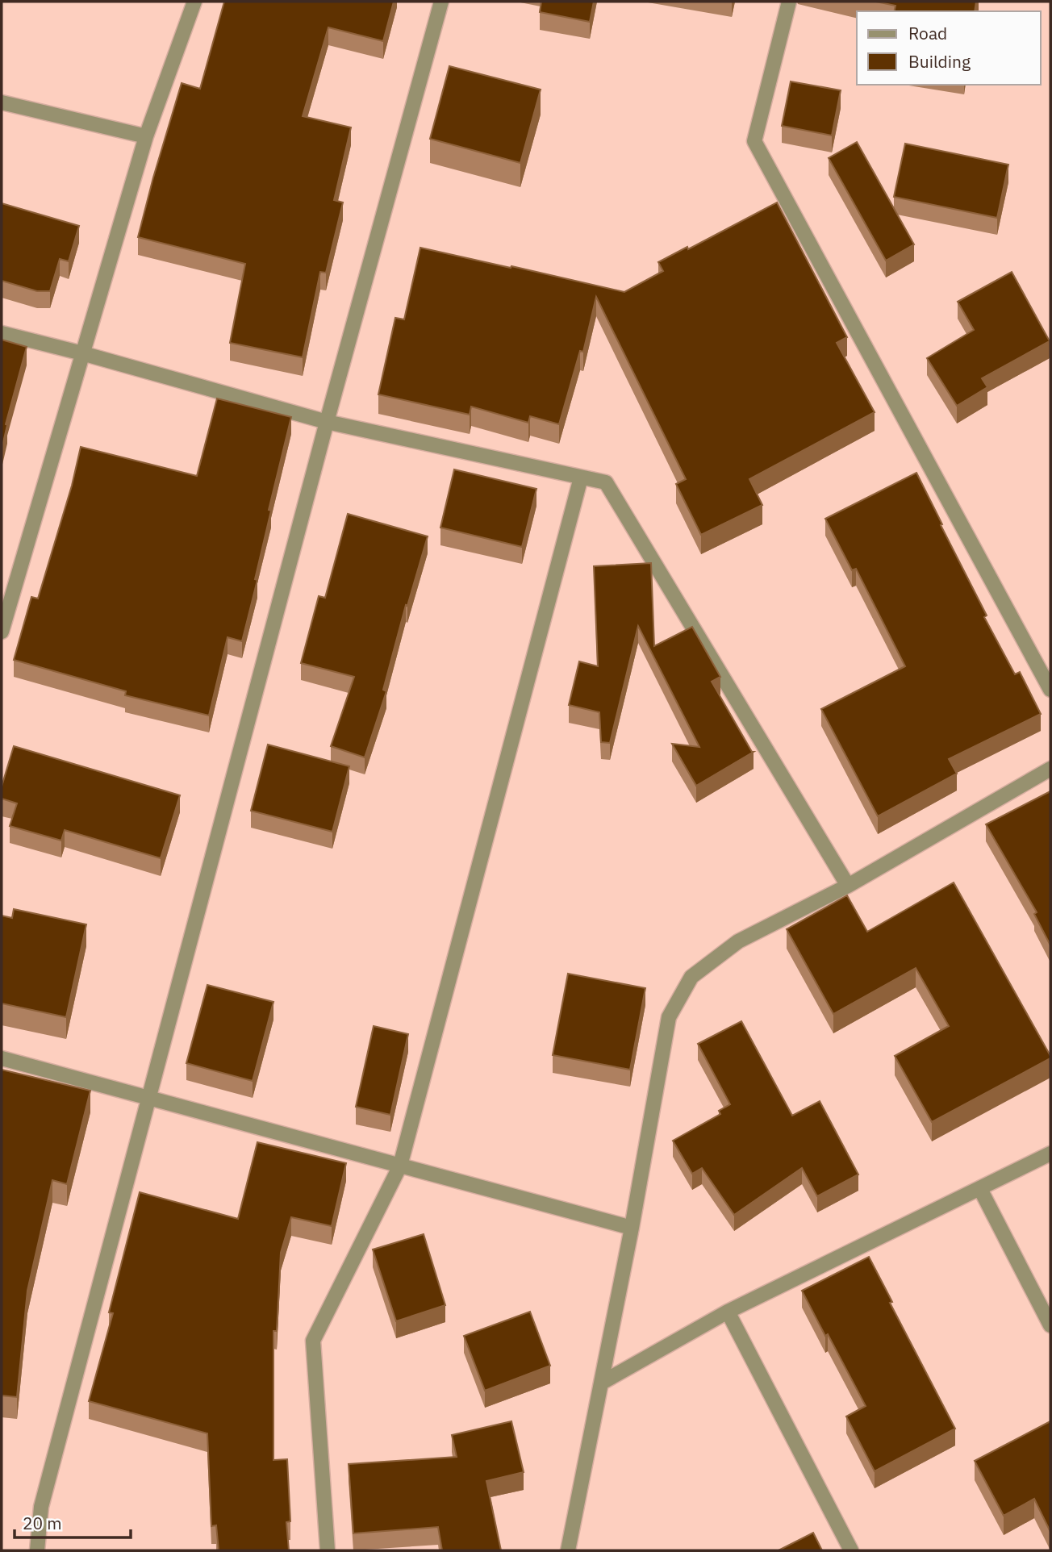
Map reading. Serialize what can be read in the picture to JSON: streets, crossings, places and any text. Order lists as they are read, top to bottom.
{
  "legend": ["Road", "Building"],
  "scale_bar": "20 m"
}
